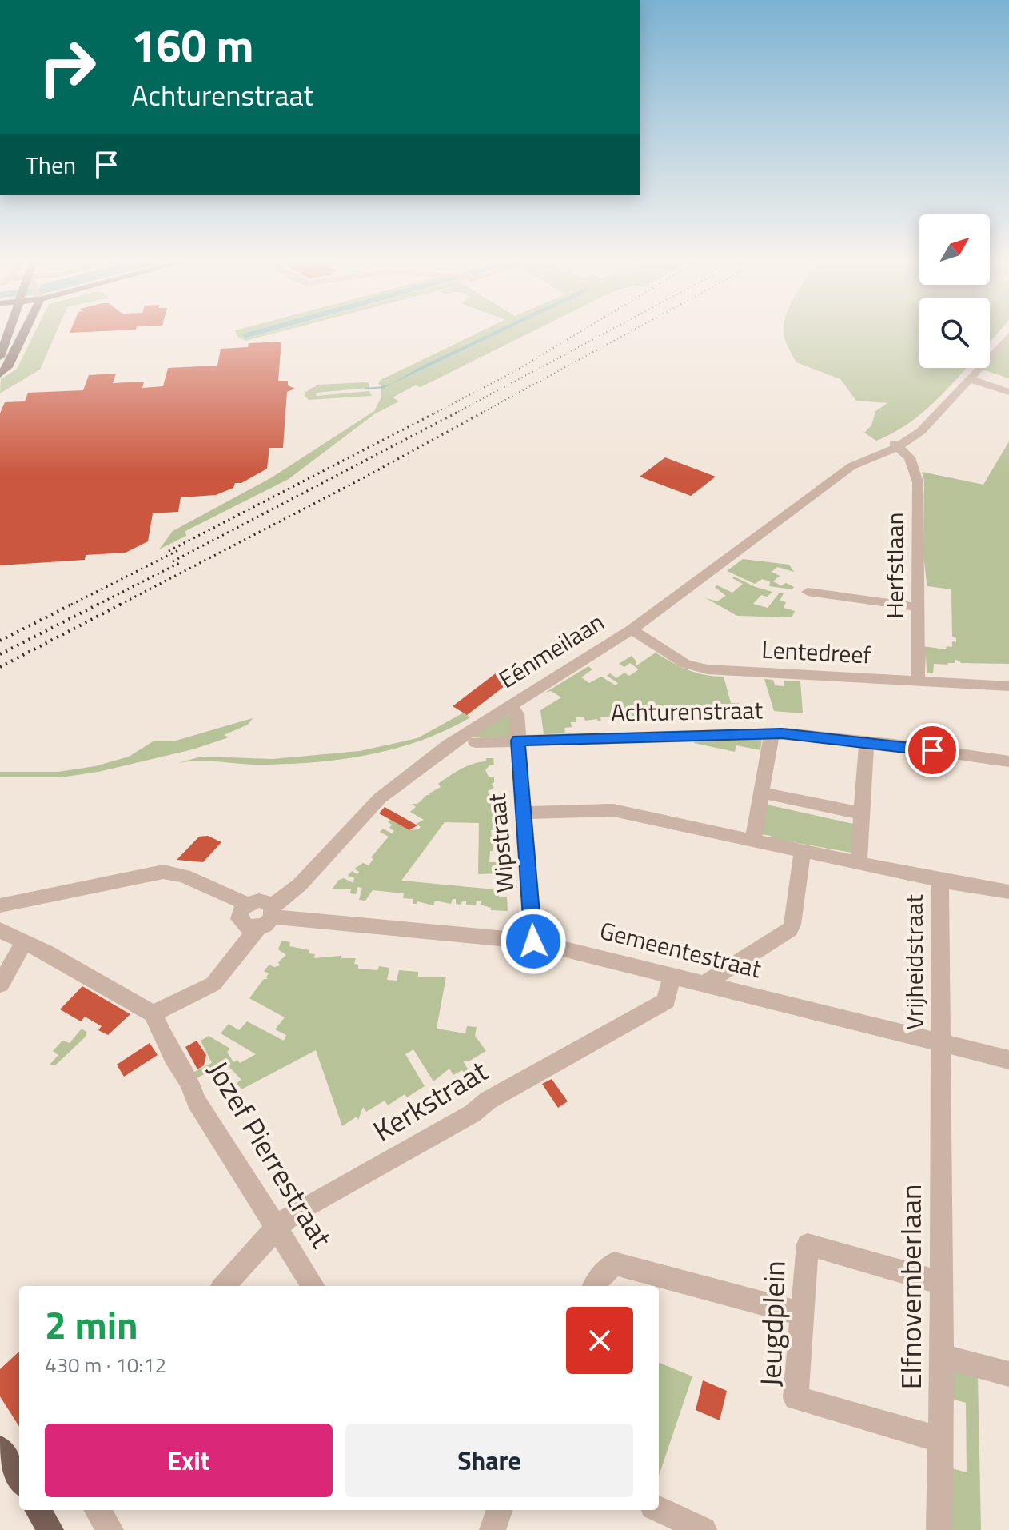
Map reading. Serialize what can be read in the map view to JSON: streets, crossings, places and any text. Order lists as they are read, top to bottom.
{
  "streets": {
    "street": [
      "Herfstlaan",
      "Eénmeilaan",
      "Lentedreef",
      "Achturenstraat",
      "Wipstraat",
      "Gemeentestraat",
      "Vrijheidstraat",
      "Kerkstraat",
      "Jozef Pierrestraat",
      "Elfnovemberlaan",
      "Jeugdplein"
    ]
  },
  "crossings": [
    ["Herfstlaan", "Eénmeilaan"],
    ["Herfstlaan", "Lentedreef"],
    ["Eénmeilaan", "Lentedreef"],
    ["Eénmeilaan", "Wipstraat"],
    ["Eénmeilaan", "Gemeentestraat"],
    ["Eénmeilaan", "Jozef Pierrestraat"],
    ["Achturenstraat", "Wipstraat"],
    ["Wipstraat", "Gemeentestraat"],
    ["Gemeentestraat", "Vrijheidstraat"],
    ["Gemeentestraat", "Kerkstraat"],
    ["Gemeentestraat", "Elfnovemberlaan"],
    ["Vrijheidstraat", "Elfnovemberlaan"],
    ["Kerkstraat", "Jozef Pierrestraat"],
    ["Elfnovemberlaan", "Jeugdplein"]
  ],
  "north": "top right",
  "page": {
    "turn": ["160 m", "Achturenstraat"],
    "then": "Then",
    "heading": ["2 min", "430 m · 10:12"],
    "buttons": ["Exit", "Share"]
  }
}
